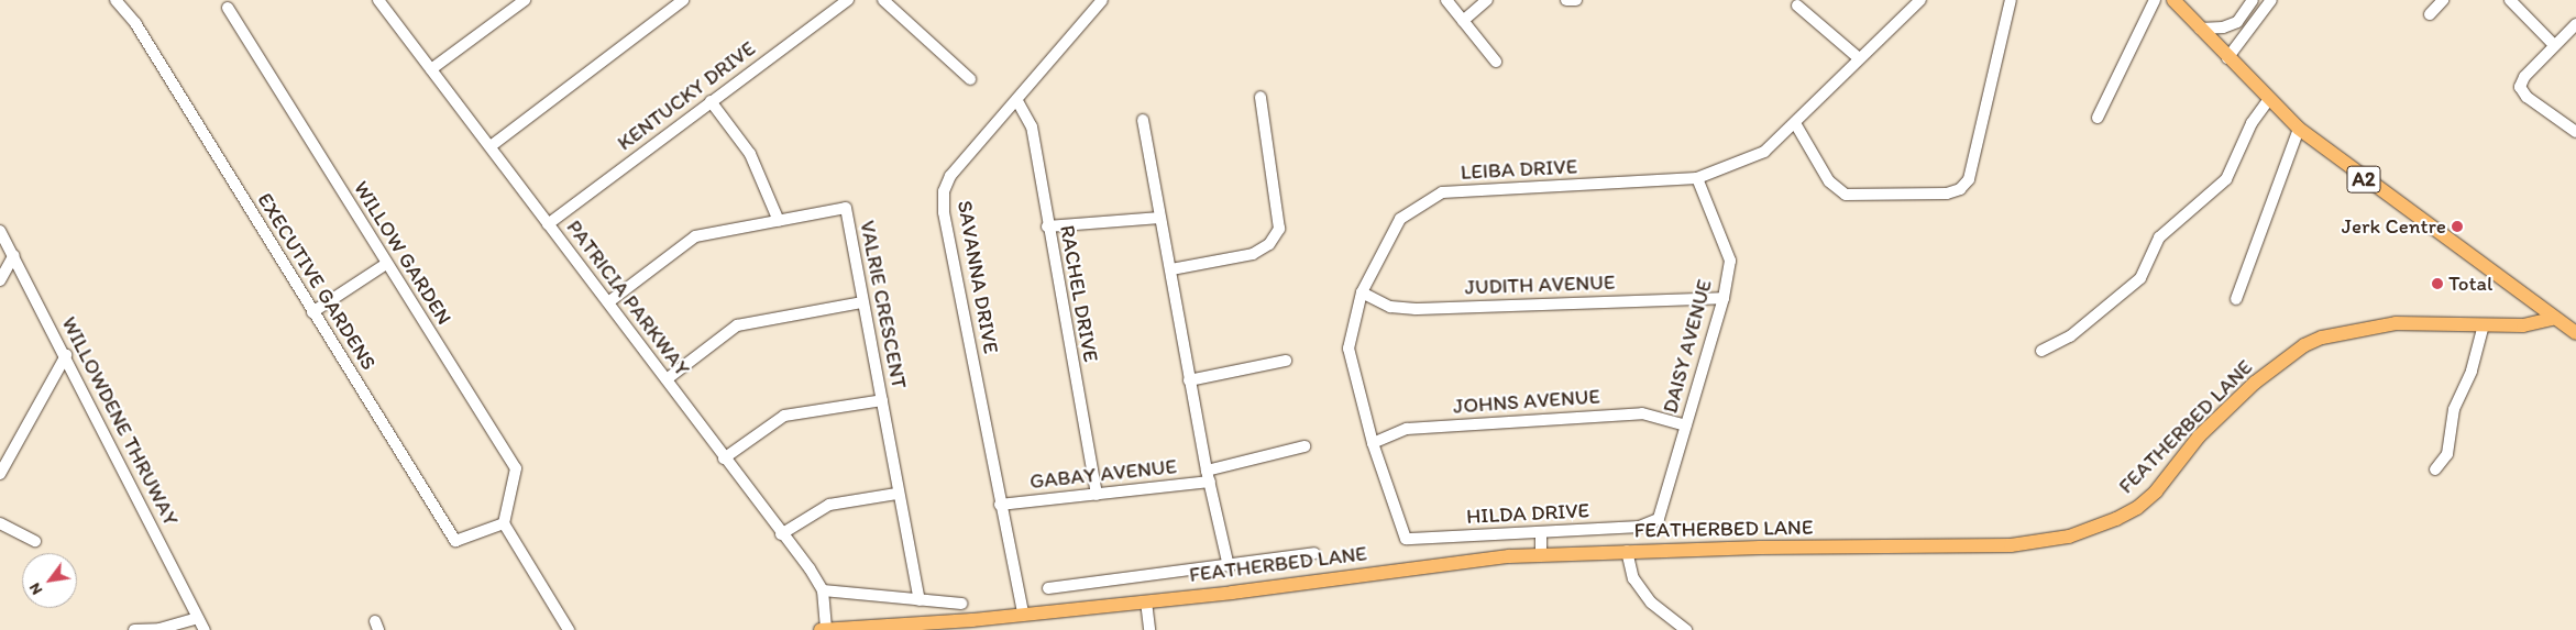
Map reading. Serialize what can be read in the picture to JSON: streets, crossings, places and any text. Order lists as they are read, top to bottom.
{
  "streets": {
    "main road": ["A2", "FEATHERBED LANE"],
    "street": [
      "KENTUCKY DRIVE",
      "LEIBA DRIVE",
      "WILLOW GARDEN",
      "SAVANNA DRIVE",
      "EXECUTIVE GARDENS",
      "JUDITH AVENUE",
      "RACHEL DRIVE",
      "PATRICIA PARKWAY",
      "VALRIE CRESCENT",
      "DAISY AVENUE",
      "JOHNS AVENUE",
      "WILLOWDENE THRUWAY",
      "GABAY AVENUE",
      "HILDA DRIVE"
    ]
  },
  "crossings": [
    ["KENTUCKY DRIVE", "PATRICIA PARKWAY"],
    ["LEIBA DRIVE", "JUDITH AVENUE"],
    ["LEIBA DRIVE", "DAISY AVENUE"],
    ["LEIBA DRIVE", "JOHNS AVENUE"],
    ["LEIBA DRIVE", "HILDA DRIVE"],
    ["A2", "FEATHERBED LANE"],
    ["WILLOW GARDEN", "EXECUTIVE GARDENS"],
    ["SAVANNA DRIVE", "RACHEL DRIVE"],
    ["SAVANNA DRIVE", "FEATHERBED LANE"],
    ["SAVANNA DRIVE", "GABAY AVENUE"],
    ["JUDITH AVENUE", "DAISY AVENUE"],
    ["RACHEL DRIVE", "GABAY AVENUE"],
    ["PATRICIA PARKWAY", "VALRIE CRESCENT"],
    ["DAISY AVENUE", "JOHNS AVENUE"],
    ["DAISY AVENUE", "HILDA DRIVE"]
  ],
  "places": ["Jerk Centre", "Total"],
  "north": "bottom left"
}
